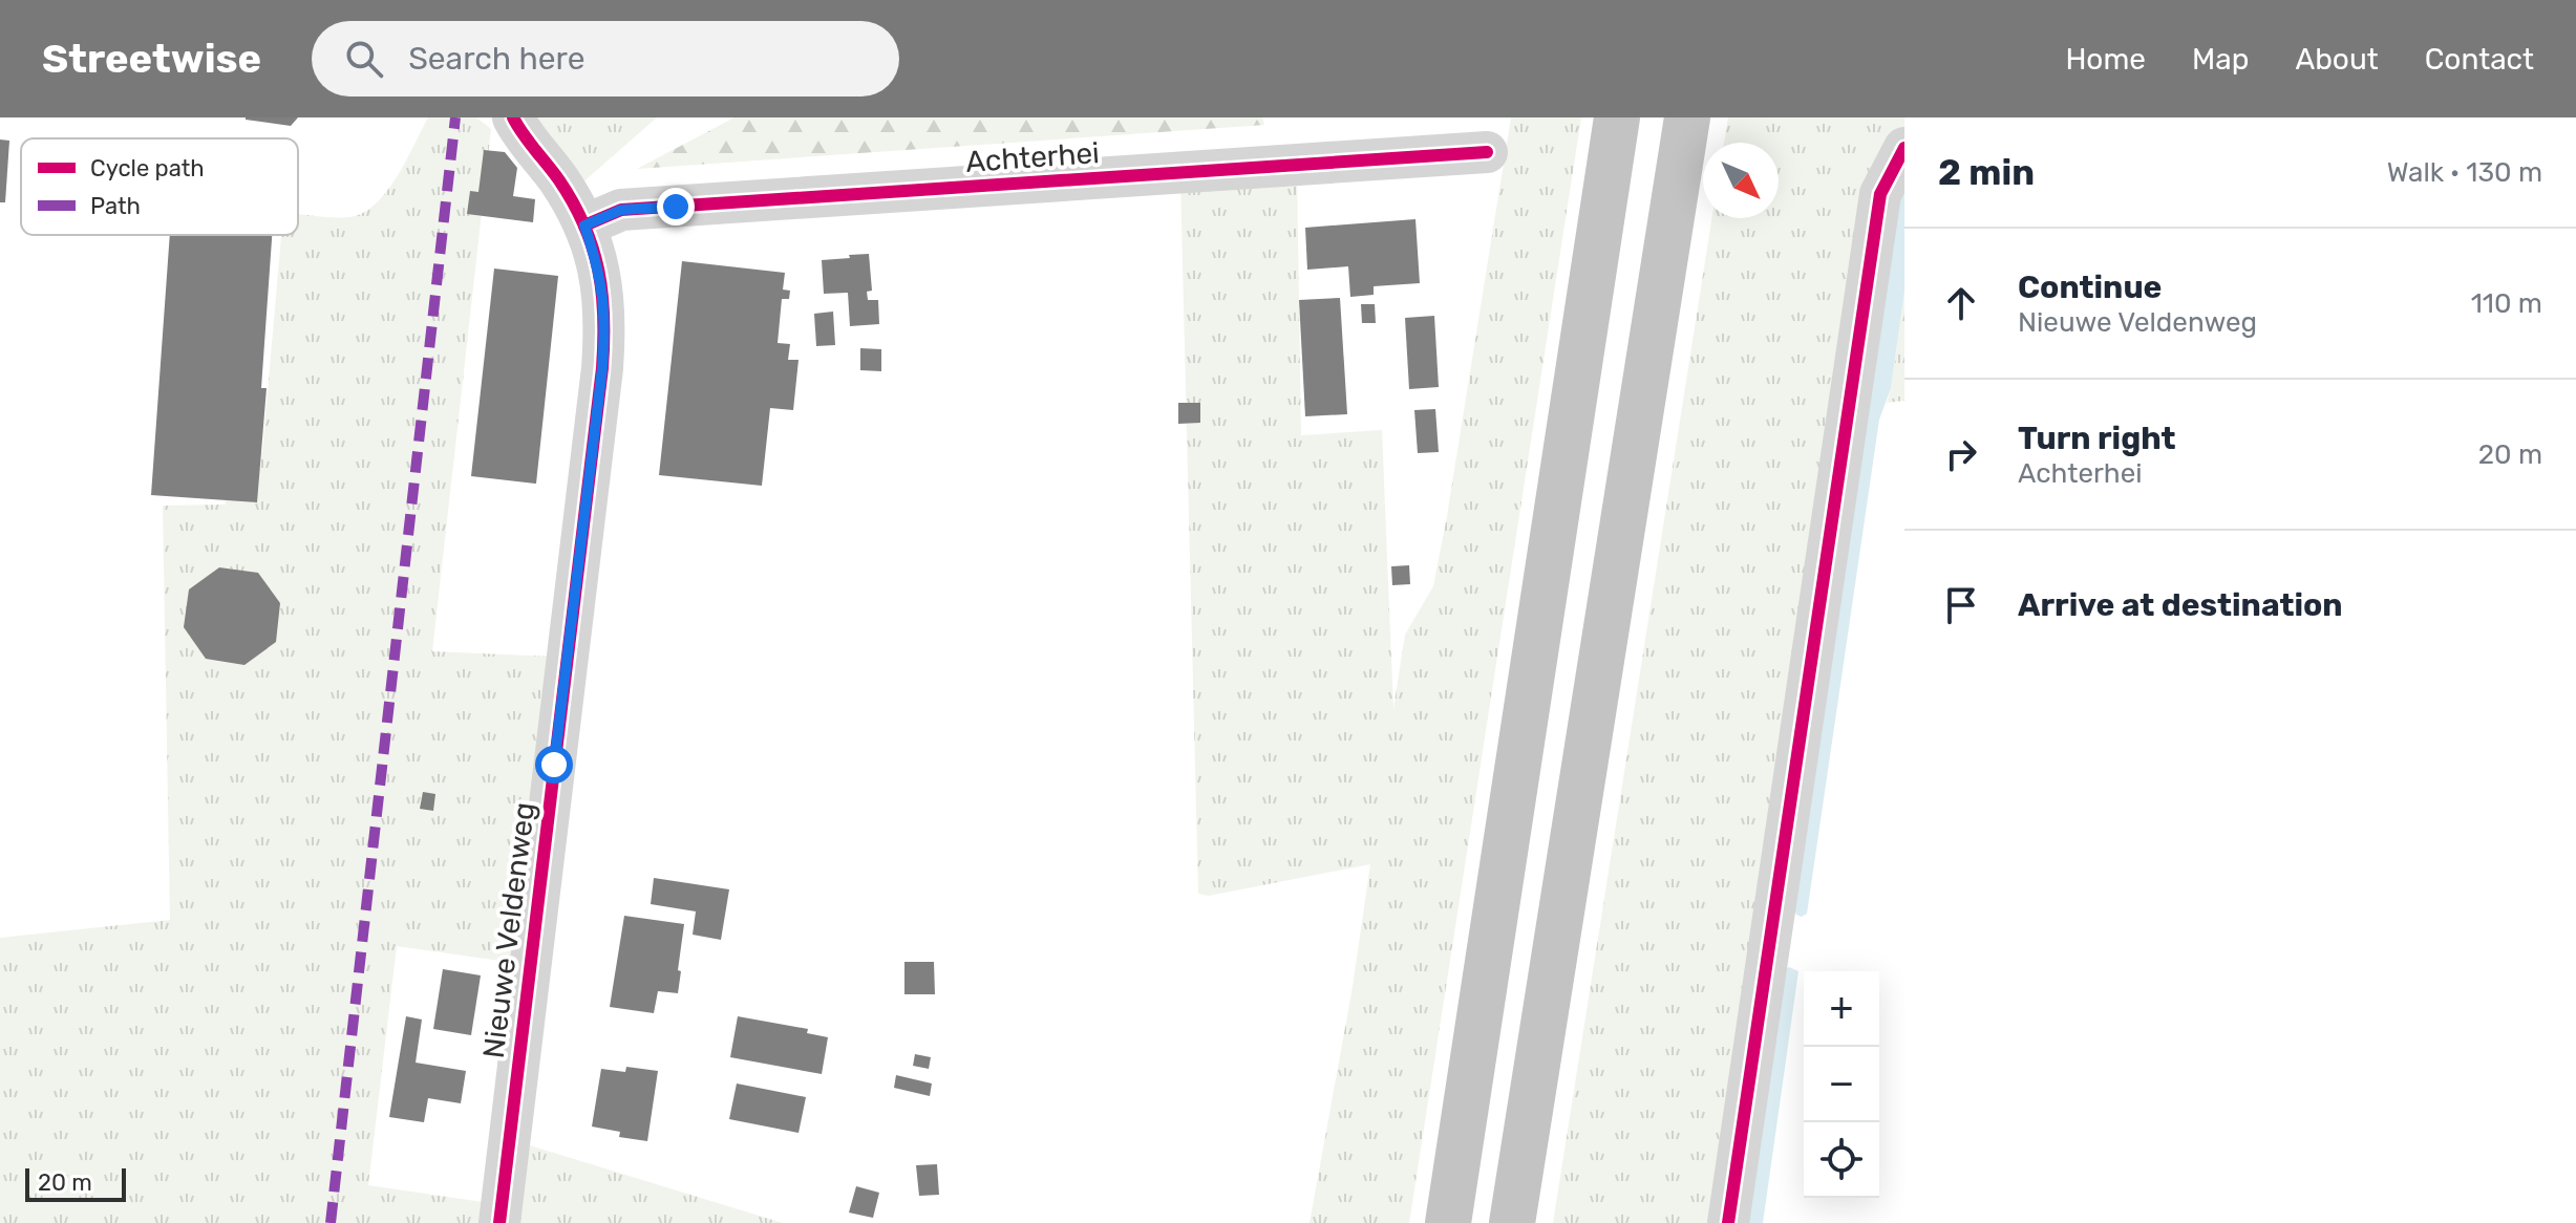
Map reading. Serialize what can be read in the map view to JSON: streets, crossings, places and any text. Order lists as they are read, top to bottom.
{
  "streets": {
    "street": ["Achterhei", "Nieuwe Veldenweg"]
  },
  "crossings": [
    ["Achterhei", "Nieuwe Veldenweg"]
  ],
  "legend": ["Cycle path", "Path"],
  "scale_bar": "20 m",
  "north": "bottom right",
  "page": {
    "header": "Streetwise",
    "search": "Search here",
    "nav": [
      "Home",
      "Map",
      "About",
      "Contact"
    ],
    "heading": ["2 min", "Walk · 130 m"],
    "list": [
      ["Continue", "Nieuwe Veldenweg", "110 m"],
      ["Turn right", "Achterhei", "20 m"],
      "Arrive at destination"
    ],
    "map_buttons": ["+", "−"],
    "scale": "20 m"
  }
}
